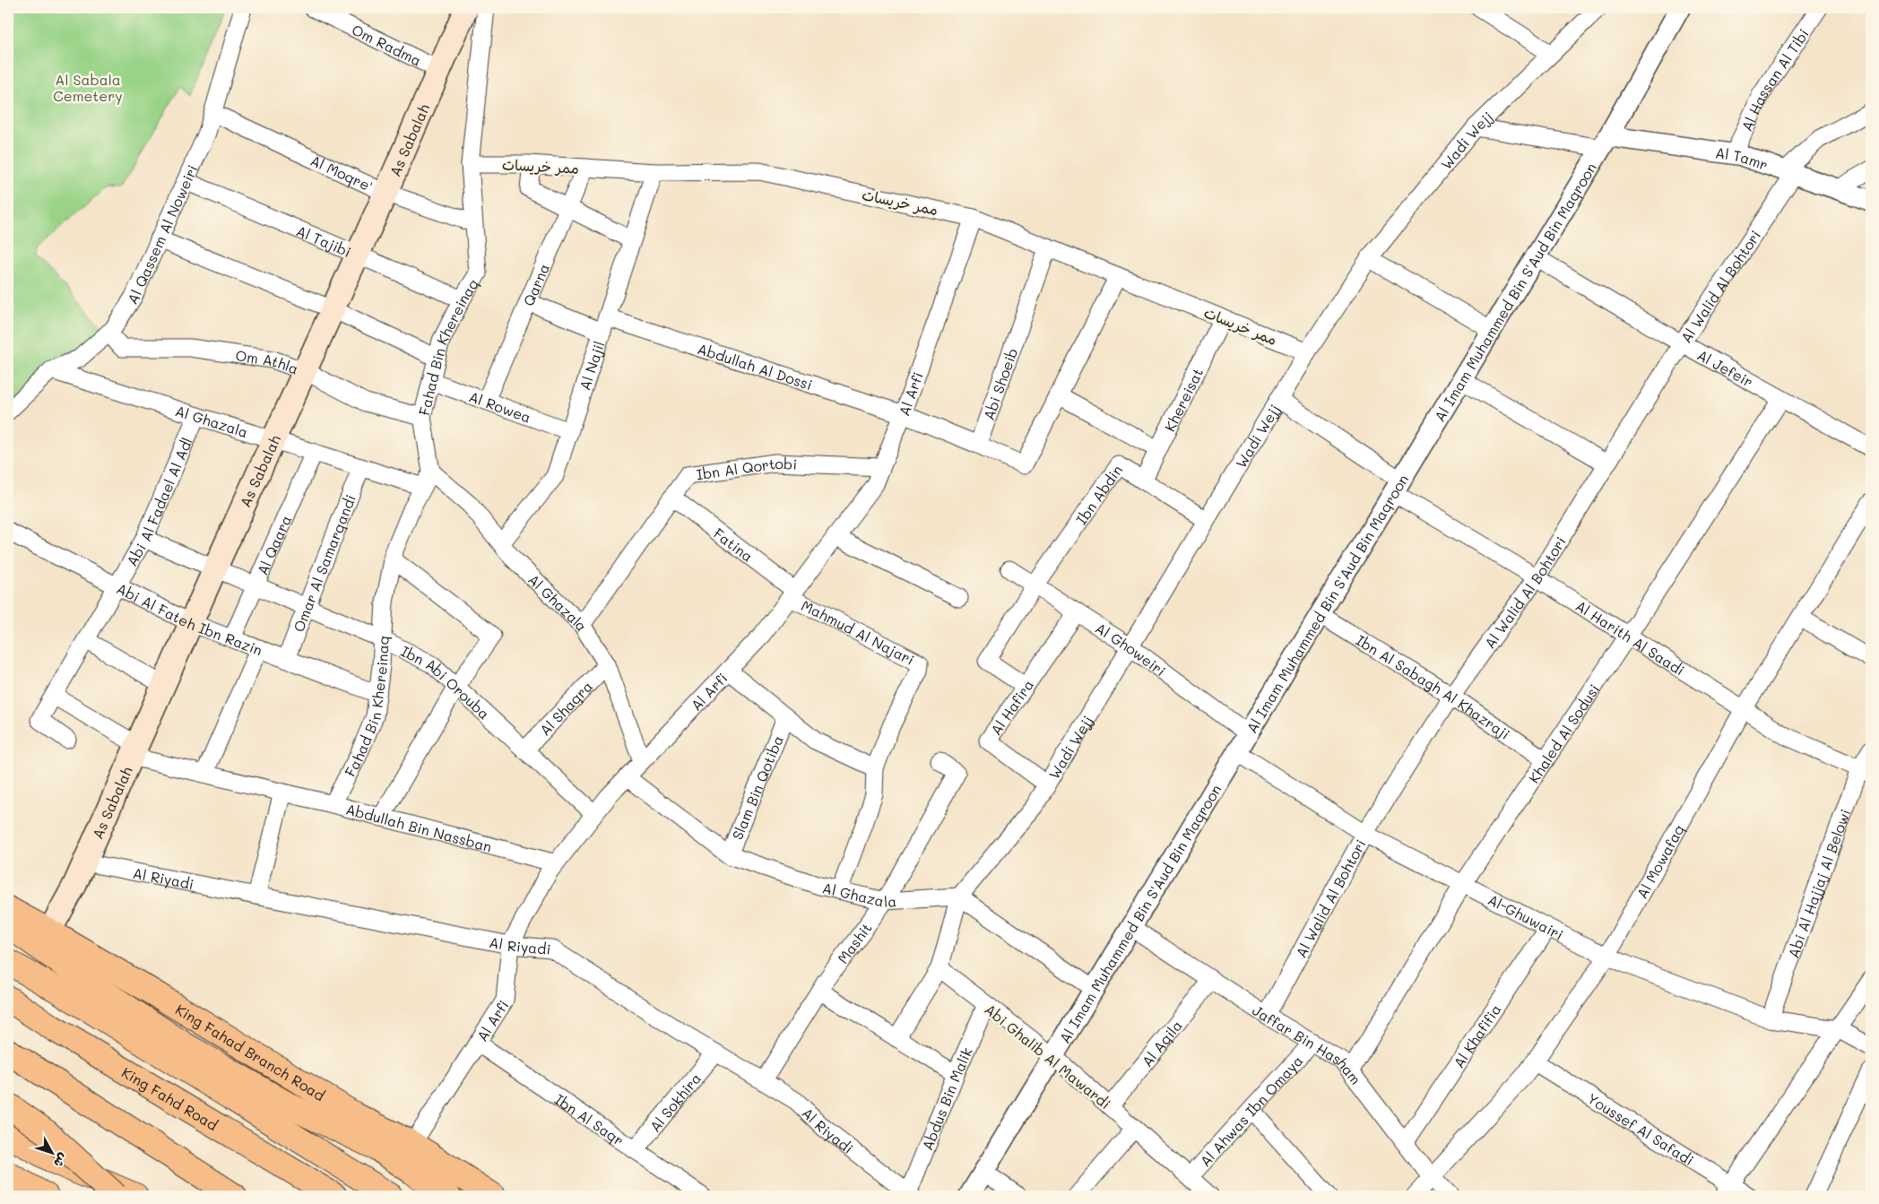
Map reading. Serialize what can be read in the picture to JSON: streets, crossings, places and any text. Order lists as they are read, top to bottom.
{
  "streets": {
    "main road": ["As Sabalah", "King Fahad Branch Road", "King Fahd Road"],
    "street": [
      "Om Radma",
      "Al Hassan Al Tibi",
      "Wadi Wejj",
      "Al Tamr",
      "ممر خريسات",
      "Al Moqre'",
      "Al Qassem Al Noweiri",
      "Al Tajibi",
      "Qarna",
      "Al Walid Al Bohtori",
      "Al Imam Muhammed Bin S'Aud Bin Maqroon",
      "Fahad Bin Khereinaq",
      "Om Athla",
      "Al Najil",
      "Abdullah Al Dossi",
      "Al Jefeir",
      "Abi Shoeib",
      "Al Arfi",
      "Khereisat",
      "Al Rowea",
      "Al Ghazala",
      "Ibn Al Qortobi",
      "Ibn Abdin",
      "Abi Al Fadael Al Adl",
      "Fatina",
      "Al Qaara",
      "Omar Al Samarqandi",
      "Abi Al Fateh Ibn Razin",
      "Mahmud Al Najari",
      "Al Harith Al Saadi",
      "Al Ghoweiri",
      "Ibn Abi Orouba",
      "Ibn Al Sabagh Al Khazraji",
      "Al Hafira",
      "Al Shaqra",
      "Khaled Al Sodusi",
      "Slam Bin Qotiba",
      "Abdullah Bin Nassban",
      "Al Mowafaq",
      "Al Riyadi",
      "Abi Al Hajjaj Al Belowi",
      "Al-Ghuwairi",
      "Mashit",
      "Al Khafifia",
      "Al Aqila",
      "Jaffar Bin Hasham",
      "Abi Ghalib Al Mawardi",
      "Abdus Bin Malik",
      "Al Sokhira",
      "Al Ahwas Ibn Omaya",
      "Ibn Al Saqr",
      "Youssef Al Safadi"
    ]
  },
  "crossings": [
    ["Om Radma", "As Sabalah"],
    ["Al Hassan Al Tibi", "Al Tamr"],
    ["As Sabalah", "Al Moqre'"],
    ["As Sabalah", "Al Tajibi"],
    ["As Sabalah", "Om Athla"],
    ["As Sabalah", "Al Ghazala"],
    ["As Sabalah", "Abi Al Fateh Ibn Razin"],
    ["As Sabalah", "Ibn Abi Orouba"],
    ["As Sabalah", "Abdullah Bin Nassban"],
    ["As Sabalah", "Al Riyadi"],
    ["As Sabalah", "King Fahad Branch Road"],
    ["Wadi Wejj", "ممر خريسات"],
    ["Wadi Wejj", "Al Ghazala"],
    ["Wadi Wejj", "Ibn Abdin"],
    ["Wadi Wejj", "Al Harith Al Saadi"],
    ["Wadi Wejj", "Al Ghoweiri"],
    ["Wadi Wejj", "Al Hafira"],
    ["Al Tamr", "Al Walid Al Bohtori"],
    ["Al Tamr", "Al Imam Muhammed Bin S'Aud Bin Maqroon"],
    ["ممر خريسات", "Qarna"],
    ["ممر خريسات", "Fahad Bin Khereinaq"],
    ["ممر خريسات", "Al Najil"],
    ["ممر خريسات", "Abi Shoeib"],
    ["ممر خريسات", "Al Arfi"],
    ["ممر خريسات", "Khereisat"],
    ["Al Moqre'", "Al Qassem Al Noweiri"],
    ["Al Moqre'", "Fahad Bin Khereinaq"],
    ["Al Qassem Al Noweiri", "Al Tajibi"],
    ["Al Qassem Al Noweiri", "Om Athla"],
    ["Al Qassem Al Noweiri", "Al Ghazala"],
    ["Al Tajibi", "Fahad Bin Khereinaq"],
    ["Qarna", "Abdullah Al Dossi"],
    ["Qarna", "Al Rowea"],
    ["Al Walid Al Bohtori", "Al Jefeir"],
    ["Al Walid Al Bohtori", "Al Harith Al Saadi"],
    ["Al Walid Al Bohtori", "Ibn Al Sabagh Al Khazraji"],
    ["Al Walid Al Bohtori", "Al-Ghuwairi"],
    ["Al Walid Al Bohtori", "Jaffar Bin Hasham"],
    ["Al Imam Muhammed Bin S'Aud Bin Maqroon", "Al Jefeir"],
    ["Al Imam Muhammed Bin S'Aud Bin Maqroon", "Al Harith Al Saadi"],
    ["Al Imam Muhammed Bin S'Aud Bin Maqroon", "Al Ghoweiri"],
    ["Al Imam Muhammed Bin S'Aud Bin Maqroon", "Ibn Al Sabagh Al Khazraji"],
    ["Al Imam Muhammed Bin S'Aud Bin Maqroon", "Al-Ghuwairi"],
    ["Al Imam Muhammed Bin S'Aud Bin Maqroon", "Jaffar Bin Hasham"],
    ["Al Imam Muhammed Bin S'Aud Bin Maqroon", "Abi Ghalib Al Mawardi"],
    ["Fahad Bin Khereinaq", "Om Athla"],
    ["Fahad Bin Khereinaq", "Al Rowea"],
    ["Fahad Bin Khereinaq", "Al Ghazala"],
    ["Fahad Bin Khereinaq", "Abi Al Fateh Ibn Razin"],
    ["Fahad Bin Khereinaq", "Ibn Abi Orouba"],
    ["Fahad Bin Khereinaq", "Abdullah Bin Nassban"],
    ["Al Najil", "Abdullah Al Dossi"],
    ["Al Najil", "Al Rowea"],
    ["Al Najil", "Al Ghazala"],
    ["Abdullah Al Dossi", "Al Arfi"],
    ["Al Jefeir", "Khaled Al Sodusi"],
    ["Al Arfi", "Al Ghazala"],
    ["Al Arfi", "Ibn Al Qortobi"],
    ["Al Arfi", "Fatina"],
    ["Al Arfi", "Mahmud Al Najari"],
    ["Al Arfi", "Ibn Abi Orouba"],
    ["Al Arfi", "Abdullah Bin Nassban"],
    ["Al Arfi", "Al Riyadi"],
    ["Al Arfi", "King Fahad Branch Road"],
    ["Al Arfi", "Ibn Al Saqr"],
    ["Khereisat", "Ibn Abdin"],
    ["Al Ghazala", "Ibn Al Qortobi"],
    ["Al Ghazala", "Abi Al Fadael Al Adl"],
    ["Al Ghazala", "Al Qaara"],
    ["Al Ghazala", "Omar Al Samarqandi"],
    ["Al Ghazala", "Mahmud Al Najari"],
    ["Al Ghazala", "Al Shaqra"],
    ["Al Ghazala", "Slam Bin Qotiba"],
    ["Al Ghazala", "Mashit"],
    ["Ibn Al Qortobi", "Fatina"],
    ["Ibn Abdin", "Al Ghoweiri"],
    ["Abi Al Fadael Al Adl", "Abi Al Fateh Ibn Razin"],
    ["Abi Al Fadael Al Adl", "Ibn Abi Orouba"],
    ["Abi Al Fadael Al Adl", "Abdullah Bin Nassban"],
    ["Fatina", "Mahmud Al Najari"],
    ["Al Qaara", "Abi Al Fateh Ibn Razin"],
    ["Al Qaara", "Ibn Abi Orouba"],
    ["Omar Al Samarqandi", "Abi Al Fateh Ibn Razin"],
    ["Omar Al Samarqandi", "Ibn Abi Orouba"],
    ["Al Harith Al Saadi", "Khaled Al Sodusi"],
    ["Al Harith Al Saadi", "Al Mowafaq"],
    ["Al Harith Al Saadi", "Abi Al Hajjaj Al Belowi"],
    ["Al Ghoweiri", "Al Hafira"],
    ["Ibn Abi Orouba", "Al Shaqra"],
    ["Ibn Al Sabagh Al Khazraji", "Khaled Al Sodusi"],
    ["Khaled Al Sodusi", "Al-Ghuwairi"],
    ["Khaled Al Sodusi", "Jaffar Bin Hasham"],
    ["Al Mowafaq", "Al-Ghuwairi"],
    ["Al Mowafaq", "Jaffar Bin Hasham"],
    ["Al Mowafaq", "Youssef Al Safadi"],
    ["Al Riyadi", "Mashit"],
    ["Al Riyadi", "Abdus Bin Malik"],
    ["Al Riyadi", "Al Sokhira"],
    ["Abi Al Hajjaj Al Belowi", "Al-Ghuwairi"],
    ["Al-Ghuwairi", "Al Khafifia"],
    ["Al Khafifia", "Jaffar Bin Hasham"],
    ["Al Aqila", "Jaffar Bin Hasham"],
    ["Al Aqila", "Abi Ghalib Al Mawardi"],
    ["Jaffar Bin Hasham", "Al Ahwas Ibn Omaya"],
    ["Abi Ghalib Al Mawardi", "Abdus Bin Malik"],
    ["Abi Ghalib Al Mawardi", "Al Ahwas Ibn Omaya"],
    ["Al Sokhira", "Ibn Al Saqr"]
  ],
  "parks": ["Al Sabala Cemetery"],
  "north": "bottom right"
}
